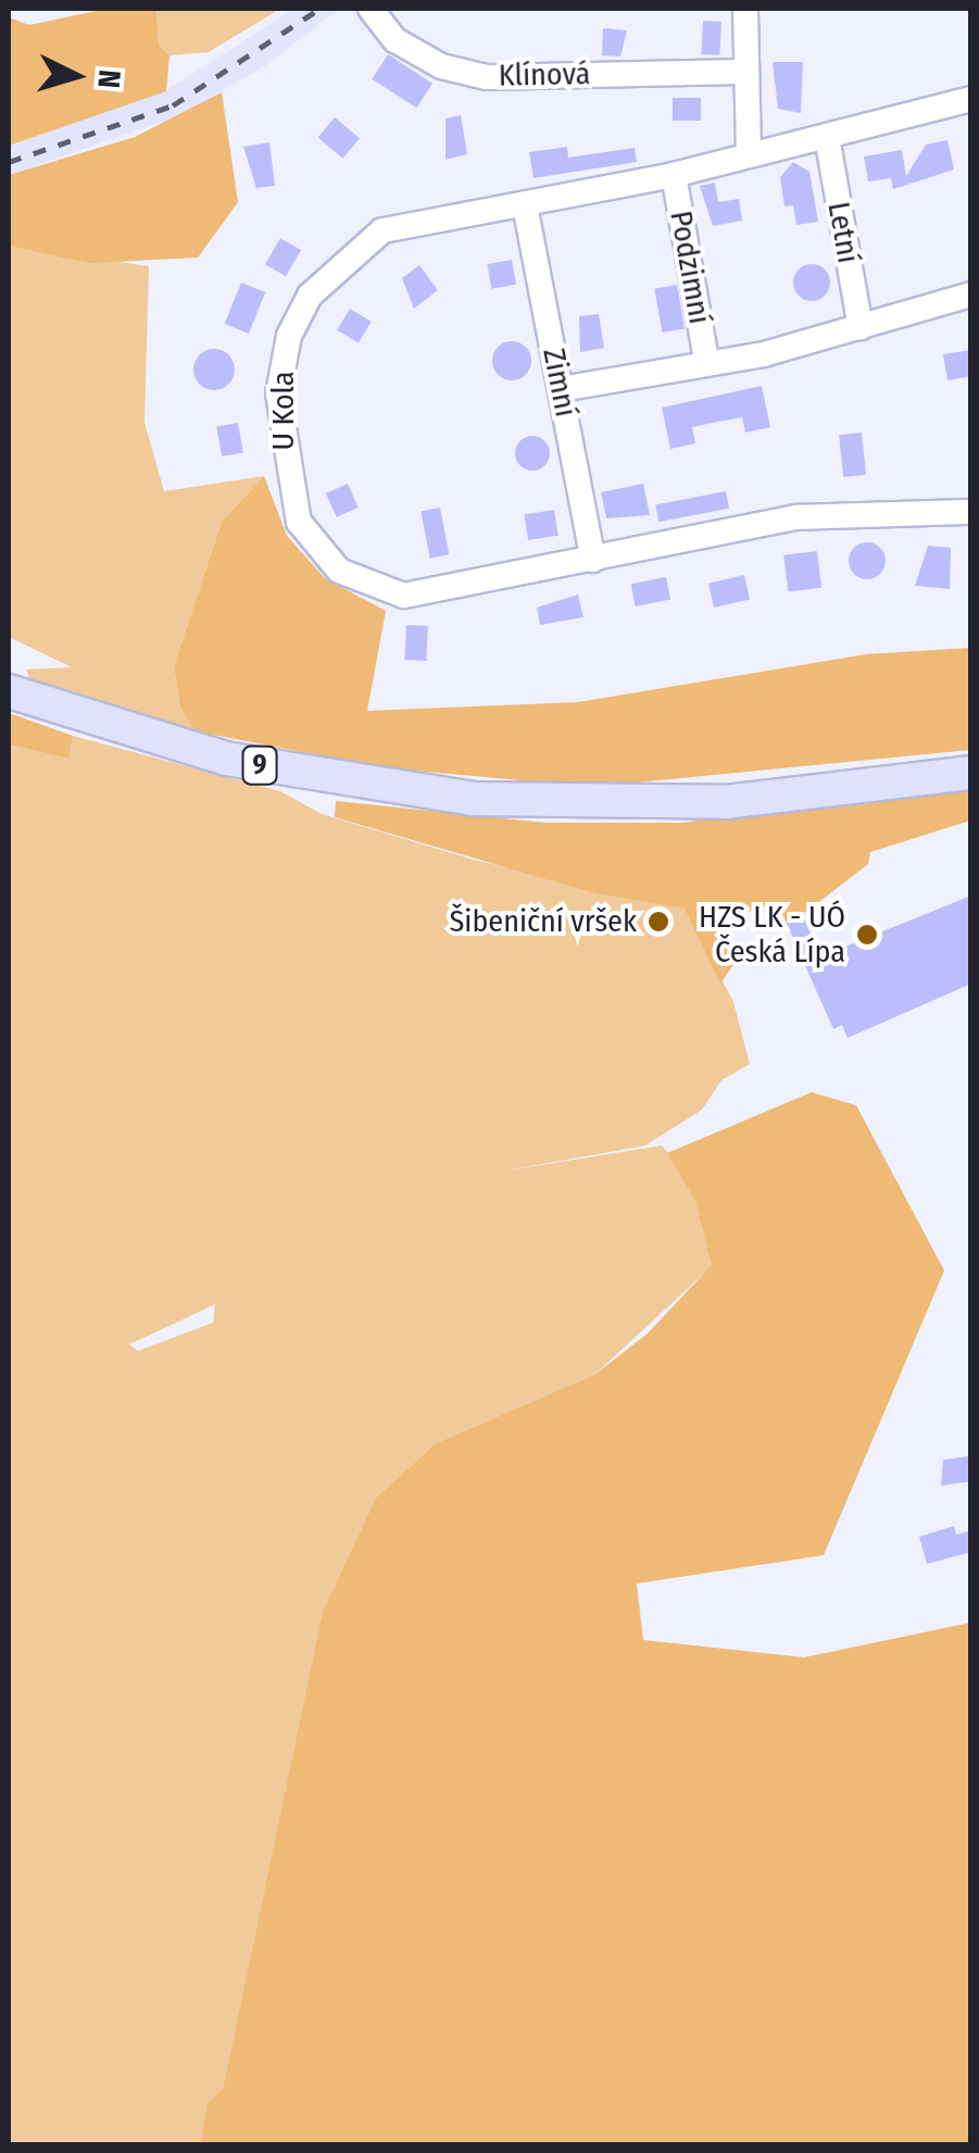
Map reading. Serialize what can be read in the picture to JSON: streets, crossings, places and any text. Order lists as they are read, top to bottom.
{
  "streets": {
    "main road": ["9"],
    "street": [
      "Klínová",
      "Letní",
      "Podzimní",
      "Zimní",
      "U Kola"
    ]
  },
  "crossings": [
    ["Letní", "U Kola"],
    ["Podzimní", "U Kola"],
    ["Zimní", "U Kola"]
  ],
  "places": ["Šibeniční vršek", "HZS LK - UÓ Česká Lípa"],
  "north": "right"
}
